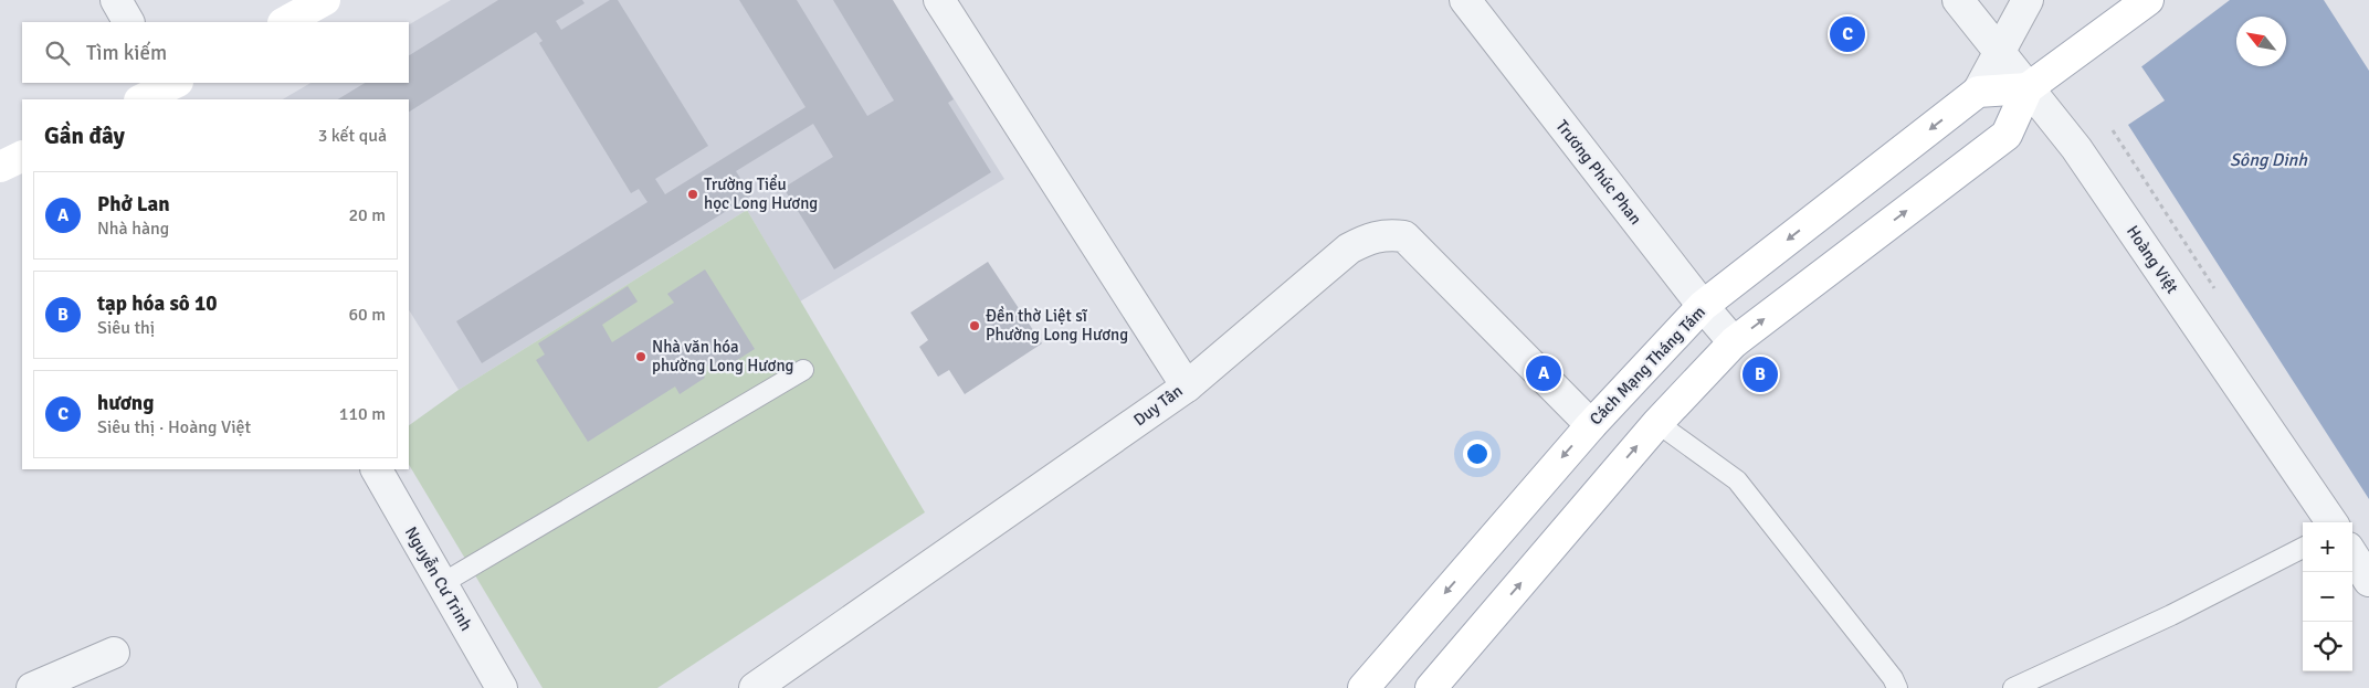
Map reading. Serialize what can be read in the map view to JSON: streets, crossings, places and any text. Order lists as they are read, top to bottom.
{
  "streets": {
    "main road": ["Cách Mạng Tháng Tám"],
    "street": [
      "Trương Phúc Phan",
      "Hoàng Việt",
      "Duy Tân",
      "Nguyễn Cư Trinh"
    ]
  },
  "crossings": [
    ["Trương Phúc Phan", "Cách Mạng Tháng Tám"],
    ["Hoàng Việt", "Cách Mạng Tháng Tám"]
  ],
  "water": ["Sông Dinh"],
  "places": ["Trường Tiểu học Long Hương", "Đền thờ Liệt sĩ Phường Long Hương", "Nhà văn hóa phường Long Hương"],
  "north": "top left",
  "page": {
    "pins": ["C", "A", "B"],
    "search": "Tìm kiếm",
    "heading": ["Gần đây", "3 kết quả"],
    "list": [
      {
        "mark": "A",
        "name": "Phở Lan",
        "note": "Nhà hàng",
        "value": "20 m"
      },
      {
        "mark": "B",
        "name": "tạp hóa sô 10",
        "note": "Siêu thị",
        "value": "60 m"
      },
      {
        "mark": "C",
        "name": "hương",
        "note": "Siêu thị · Hoàng Việt",
        "value": "110 m"
      }
    ],
    "map_buttons": ["+", "−"]
  }
}
